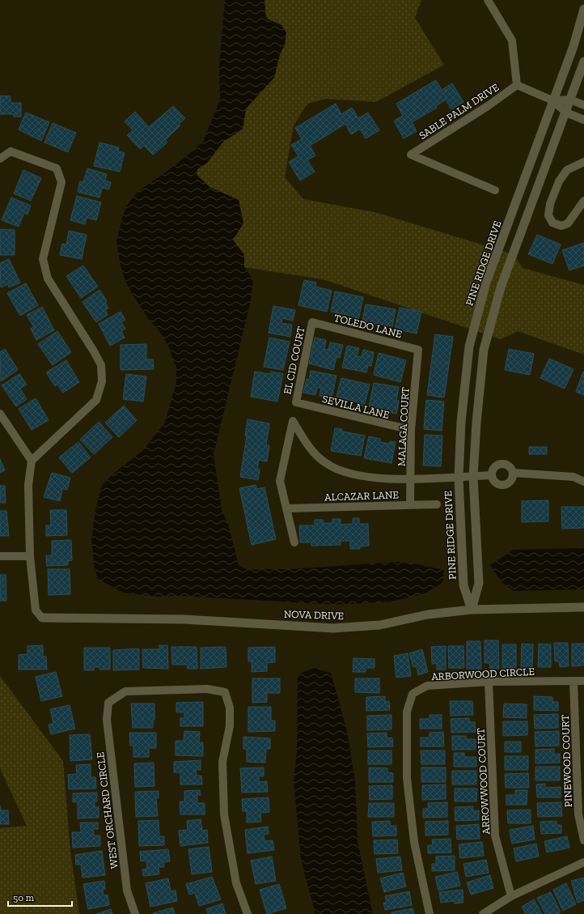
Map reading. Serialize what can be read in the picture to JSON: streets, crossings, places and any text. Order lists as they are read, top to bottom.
{
  "streets": {
    "street": [
      "SABLE PALM DRIVE",
      "PINE RIDGE DRIVE",
      "TOLEDO LANE",
      "EL CID COURT",
      "SEVILLA LANE",
      "MALAGA COURT",
      "ALCAZAR LANE",
      "NOVA DRIVE",
      "ARBORWOOD CIRCLE",
      "PINEWOOD COURT",
      "ARROWWOOD COURT",
      "WEST ORCHARD CIRCLE"
    ]
  },
  "crossings": [
    ["PINE RIDGE DRIVE", "NOVA DRIVE"],
    ["TOLEDO LANE", "EL CID COURT"],
    ["TOLEDO LANE", "MALAGA COURT"],
    ["EL CID COURT", "SEVILLA LANE"],
    ["SEVILLA LANE", "MALAGA COURT"],
    ["MALAGA COURT", "ALCAZAR LANE"],
    ["ARBORWOOD CIRCLE", "PINEWOOD COURT"],
    ["ARBORWOOD CIRCLE", "ARROWWOOD COURT"]
  ],
  "scale_bar": "50 m"
}
